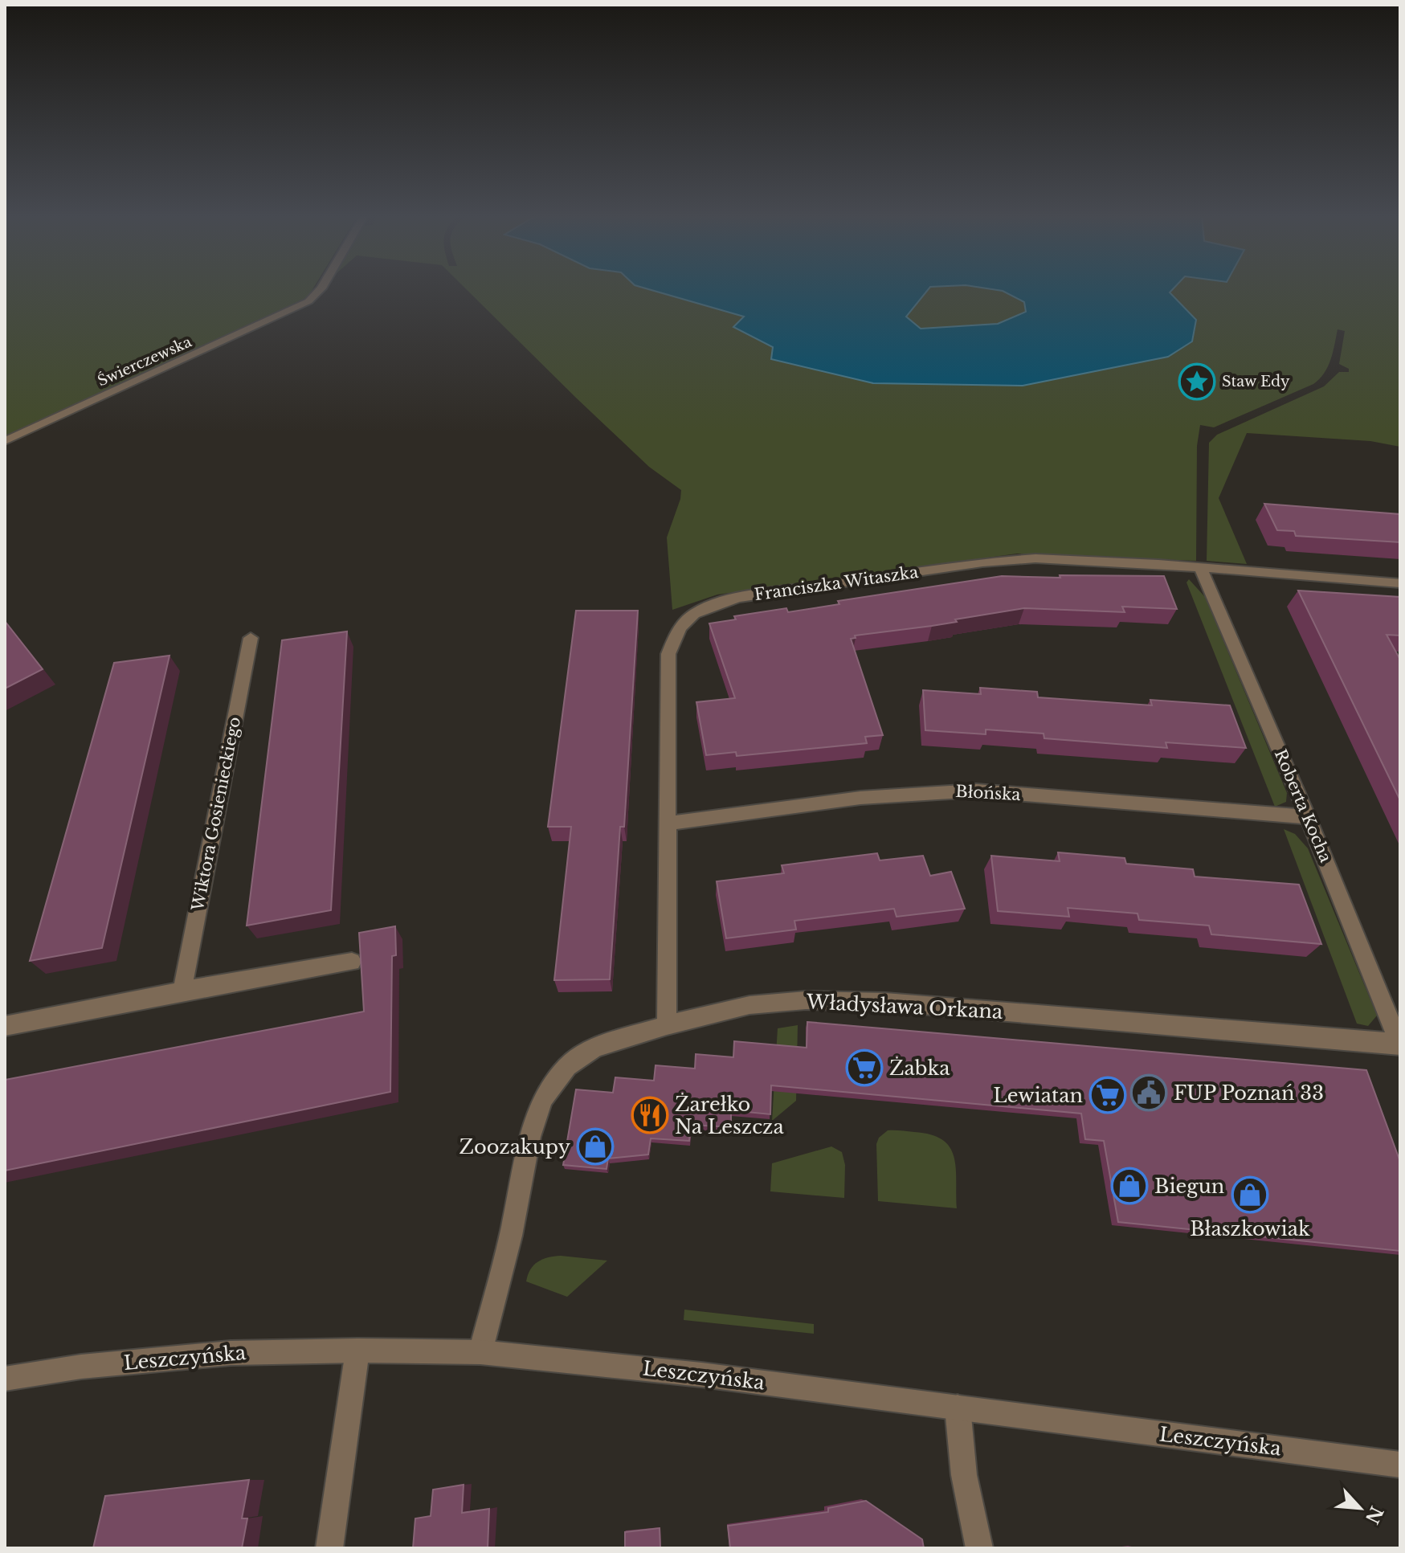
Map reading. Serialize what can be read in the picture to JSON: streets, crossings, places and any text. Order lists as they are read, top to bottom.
{
  "streets": {
    "street": [
      "Świerczewska",
      "Franciszka Witaszka",
      "Błońska",
      "Roberta Kocha",
      "Wiktora Gosienieckiego",
      "Władysława Orkana",
      "Leszczyńska"
    ]
  },
  "crossings": [
    ["Franciszka Witaszka", "Błońska"],
    ["Franciszka Witaszka", "Roberta Kocha"],
    ["Franciszka Witaszka", "Władysława Orkana"],
    ["Błońska", "Roberta Kocha"],
    ["Roberta Kocha", "Władysława Orkana"],
    ["Władysława Orkana", "Leszczyńska"]
  ],
  "places": {
    "place": ["Staw Edy"],
    "supermarket": ["Żabka", "Lewiatan"],
    "public building": ["FUP Poznań 33"],
    "restaurant": ["Żarełko Na Leszcza"],
    "shop": ["Zoozakupy", "Biegun", "Błaszkowiak"]
  },
  "north": "bottom right"
}
